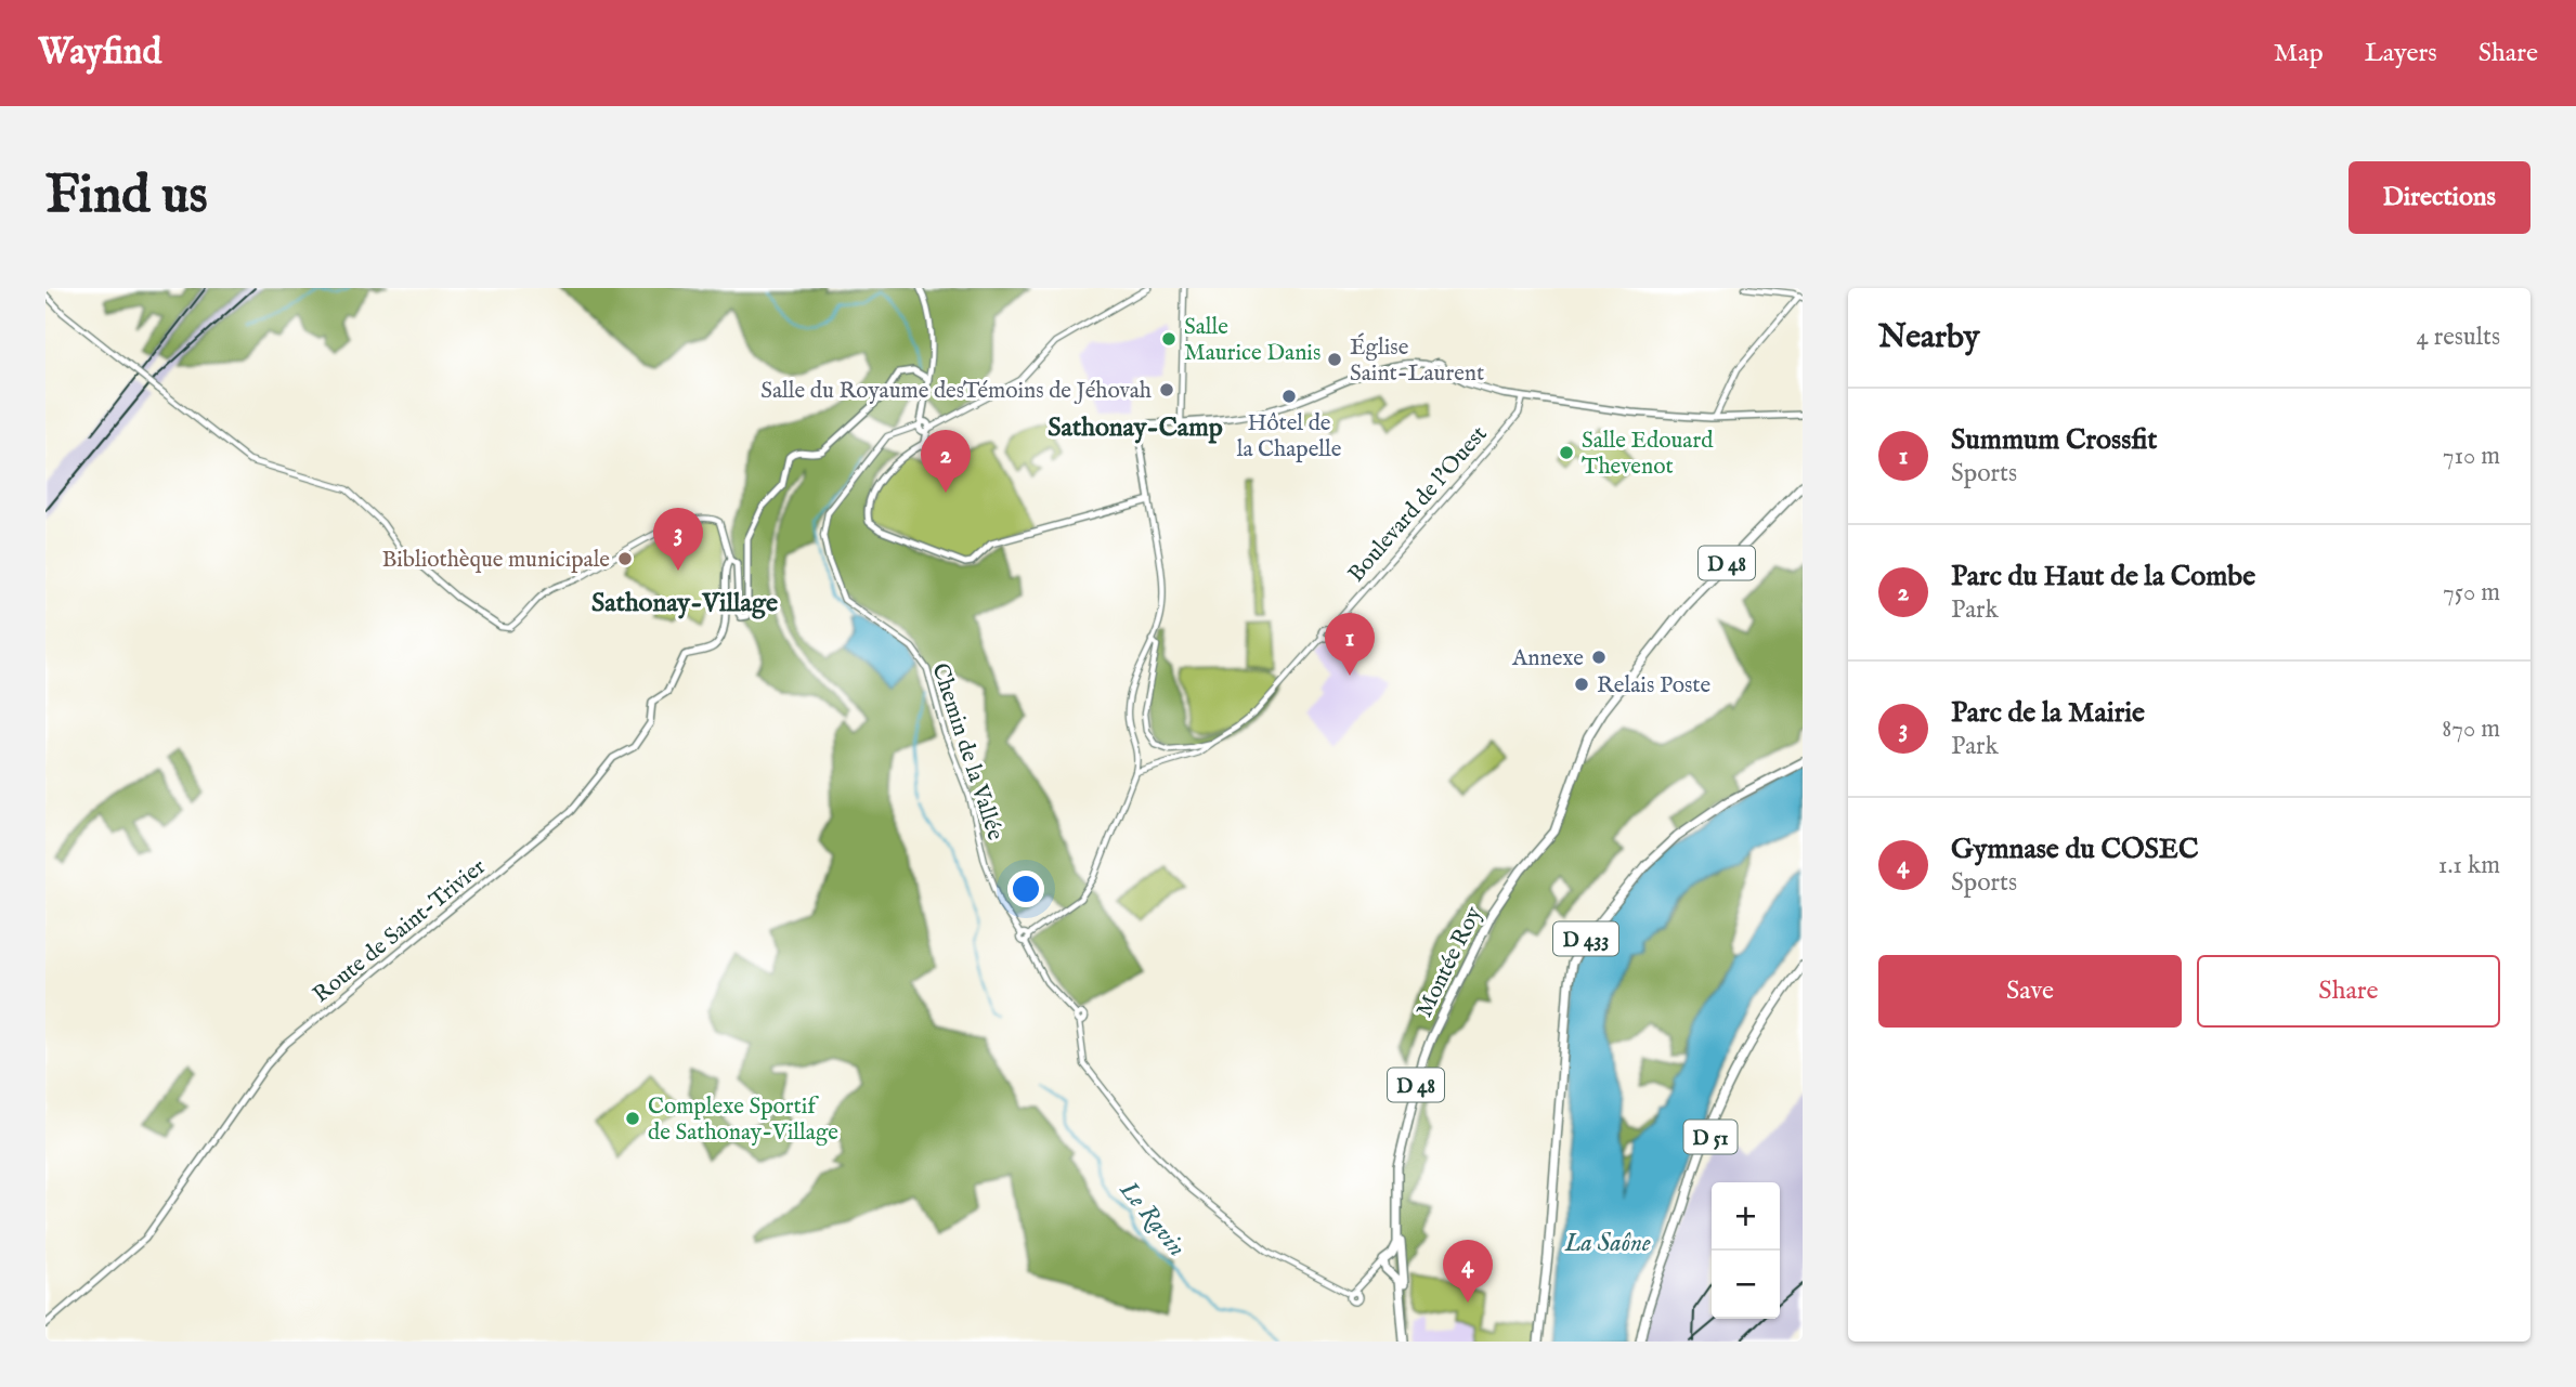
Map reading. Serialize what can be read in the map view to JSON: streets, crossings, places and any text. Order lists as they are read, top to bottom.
{
  "streets": {
    "main road": [
      "D 48",
      "Route de Saint-Trivier",
      "D 433",
      "Montée Roy",
      "D 51"
    ],
    "street": ["Boulevard de l'Ouest", "Chemin de la Vallée"]
  },
  "crossings": [
    ["D 48", "Chemin de la Vallée"],
    ["D 48", "Montée Roy"]
  ],
  "districts": ["Sathonay-Camp", "Sathonay-Village"],
  "water": ["Le Ravin", "La Saône"],
  "places": [
    "Salle Maurice Danis",
    "Église Saint-Laurent",
    "Salle du Royaume desTémoins de Jéhovah",
    "Hôtel de la Chapelle",
    "Salle Edouard Thevenot",
    "Bibliothèque municipale",
    "Annexe",
    "Relais Poste",
    "Complexe Sportif de Sathonay-Village"
  ],
  "page": {
    "header": "Wayfind",
    "nav": ["Map", "Layers", "Share"],
    "buttons": [
      "Directions",
      ["Save", "Share"]
    ],
    "title": "Find us",
    "heading": ["Nearby", "4 results"],
    "list": [
      {
        "mark": "1",
        "name": "Summum Crossfit",
        "note": "Sports",
        "value": "710 m"
      },
      {
        "mark": "2",
        "name": "Parc du Haut de la Combe",
        "note": "Park",
        "value": "750 m"
      },
      {
        "mark": "3",
        "name": "Parc de la Mairie",
        "note": "Park",
        "value": "870 m"
      },
      {
        "mark": "4",
        "name": "Gymnase du COSEC",
        "note": "Sports",
        "value": "1.1 km"
      }
    ],
    "pins": [
      "2",
      "3",
      "1",
      "4"
    ],
    "map_buttons": ["+", "−"]
  }
}
